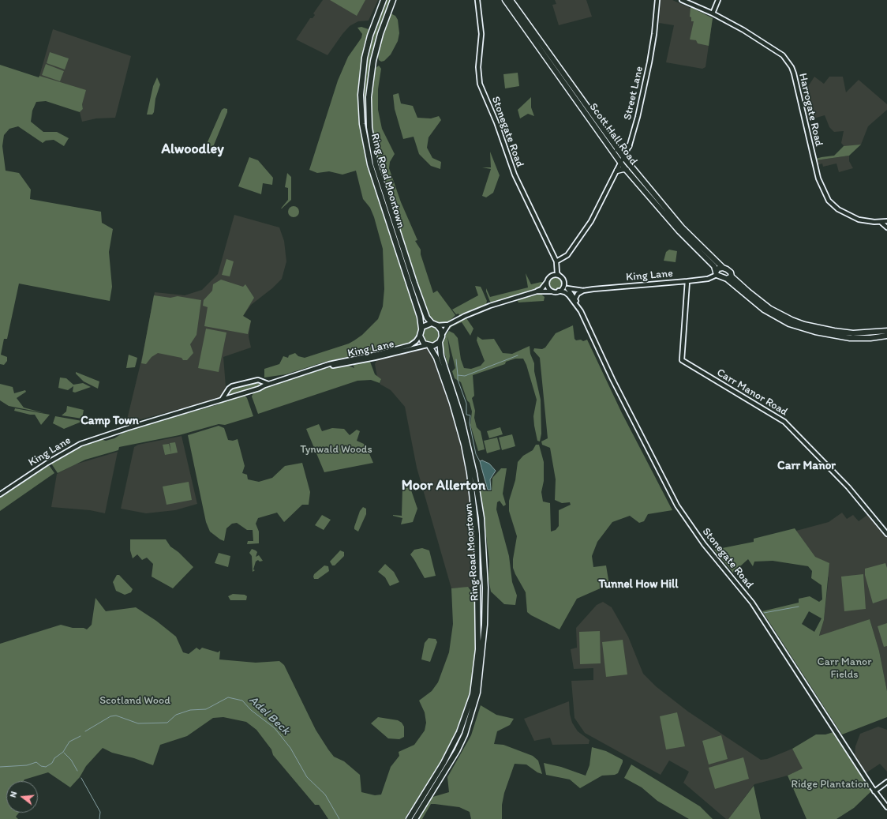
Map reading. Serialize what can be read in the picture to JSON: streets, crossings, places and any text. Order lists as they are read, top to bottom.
{
  "streets": {
    "highway": ["Scott Hall Road", "Ring Road Moortown"],
    "street": [
      "Street Lane",
      "Harrogate Road",
      "Stonegate Road",
      "King Lane",
      "Carr Manor Road"
    ]
  },
  "crossings": [
    ["Street Lane", "Stonegate Road"],
    ["Street Lane", "Scott Hall Road"],
    ["Stonegate Road", "King Lane"],
    ["Scott Hall Road", "King Lane"],
    ["Ring Road Moortown", "King Lane"],
    ["King Lane", "Carr Manor Road"]
  ],
  "districts": [
    "Alwoodley",
    "Camp Town",
    "Carr Manor",
    "Moor Allerton",
    "Tunnel How Hill"
  ],
  "water": ["Adel Beck"],
  "parks": [
    "Tynwald Woods",
    "Carr Manor Fields",
    "Scotland Wood",
    "Ridge Plantation"
  ],
  "north": "left"
}
